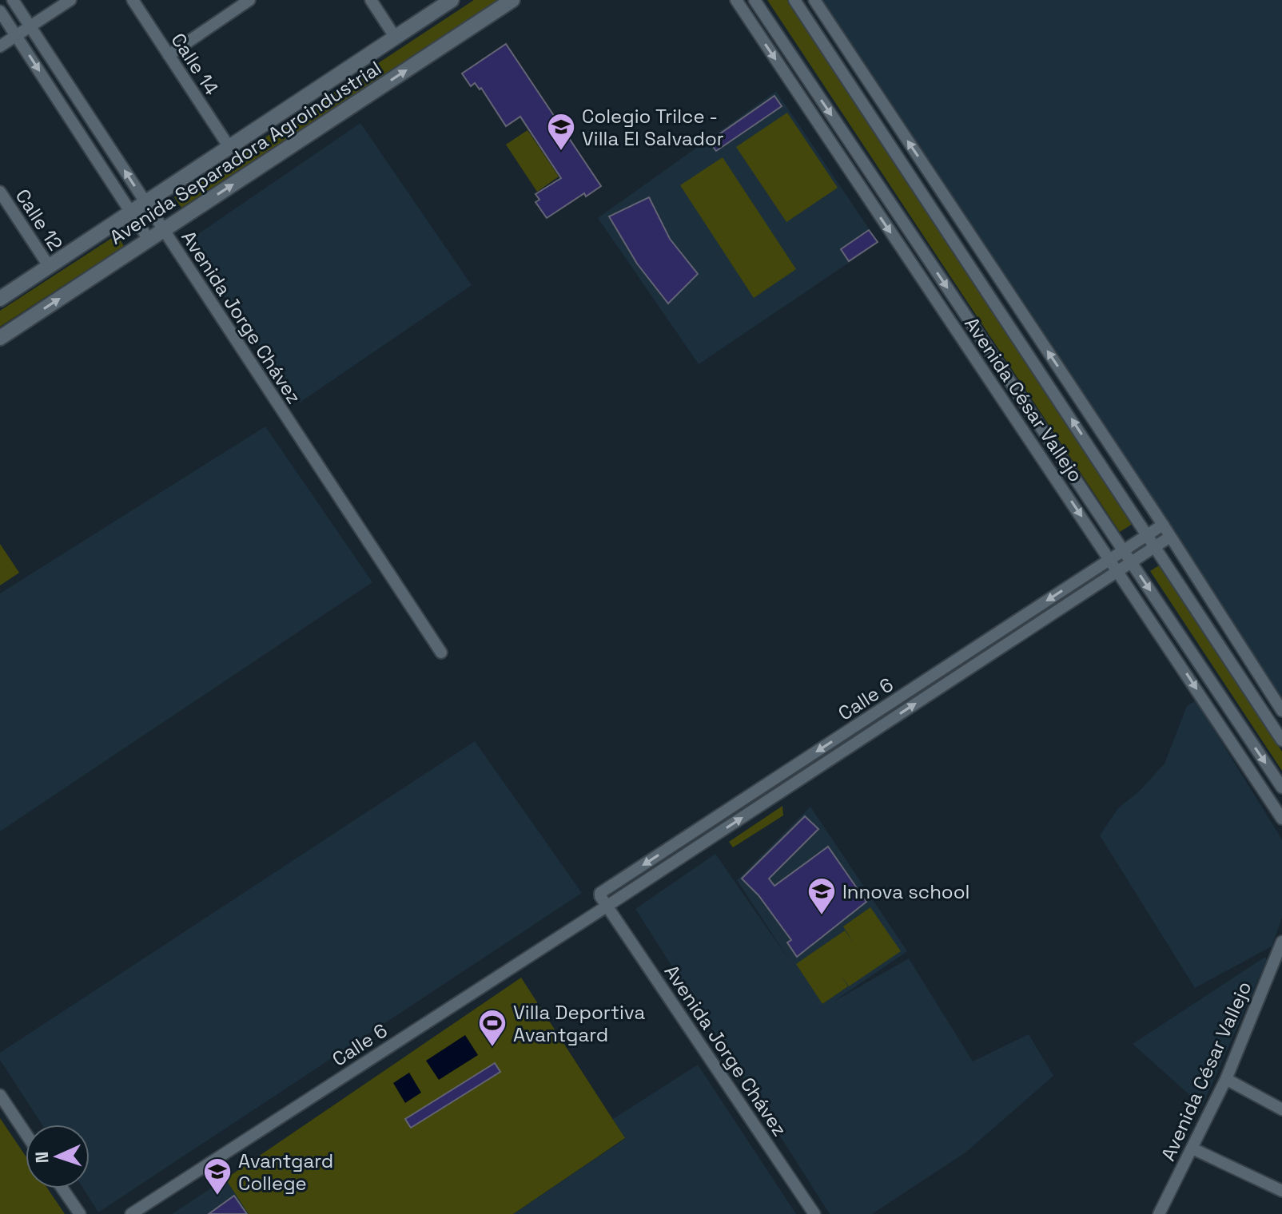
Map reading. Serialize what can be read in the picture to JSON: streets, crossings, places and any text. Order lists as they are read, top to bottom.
{
  "streets": {
    "street": [
      "Calle 14",
      "Avenida Separadora Agroindustrial",
      "Calle 12",
      "Avenida Jorge Chávez",
      "Avenida César Vallejo",
      "Calle 6"
    ]
  },
  "crossings": [
    ["Calle 14", "Avenida Separadora Agroindustrial"],
    ["Avenida Separadora Agroindustrial", "Calle 12"],
    ["Avenida Separadora Agroindustrial", "Avenida Jorge Chávez"],
    ["Avenida Jorge Chávez", "Calle 6"],
    ["Avenida César Vallejo", "Calle 6"]
  ],
  "places": {
    "school or university": ["Colegio Trilce - Villa El Salvador", "Innova school", "Avantgard College"],
    "sports": ["Villa Deportiva Avantgard"]
  },
  "north": "left"
}
